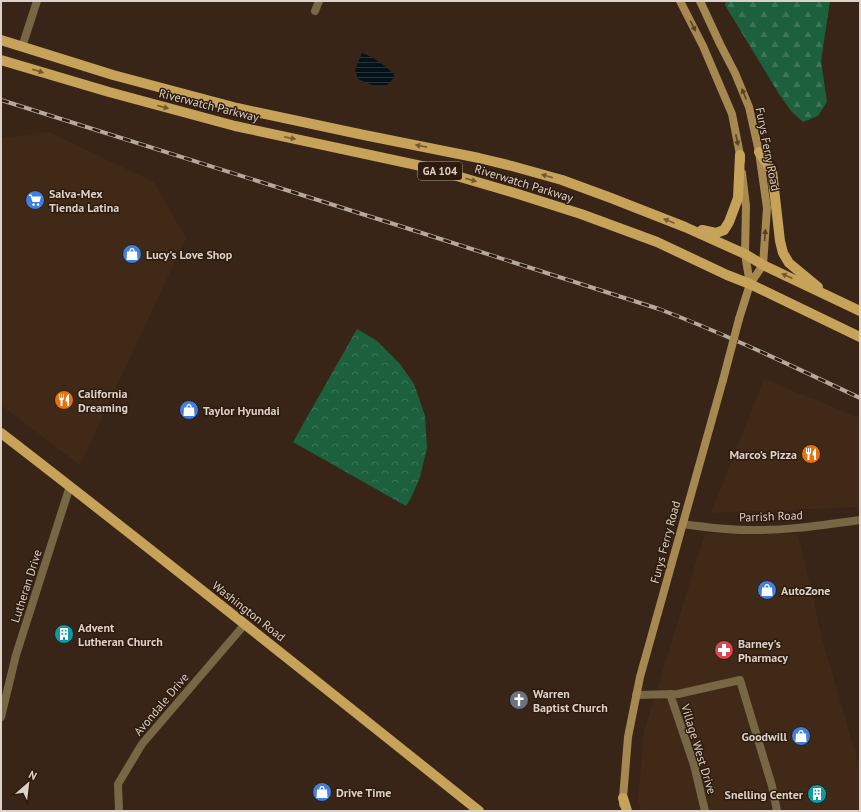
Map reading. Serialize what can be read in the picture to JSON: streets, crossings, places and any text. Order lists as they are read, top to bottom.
{
  "streets": {
    "main road": [
      "Riverwatch Parkway",
      "Furys Ferry Road",
      "GA 104",
      "Washington Road"
    ],
    "street": [
      "Parrish Road",
      "Lutheran Drive",
      "Avondale Drive",
      "Village West Drive"
    ]
  },
  "crossings": [
    ["Riverwatch Parkway", "Furys Ferry Road"],
    ["Furys Ferry Road", "Parrish Road"],
    ["Furys Ferry Road", "Village West Drive"],
    ["Lutheran Drive", "Washington Road"],
    ["Washington Road", "Avondale Drive"]
  ],
  "places": {
    "supermarket": ["Salva-Mex Tienda Latina"],
    "shop": [
      "Lucy's Love Shop",
      "Taylor Hyundai",
      "AutoZone",
      "Goodwill",
      "Drive Time"
    ],
    "restaurant": ["California Dreaming", "Marco's Pizza"],
    "building": ["Advent Lutheran Church", "Snelling Center"],
    "pharmacy": ["Barney's Pharmacy"],
    "church": ["Warren Baptist Church"]
  },
  "north": "top right"
}
